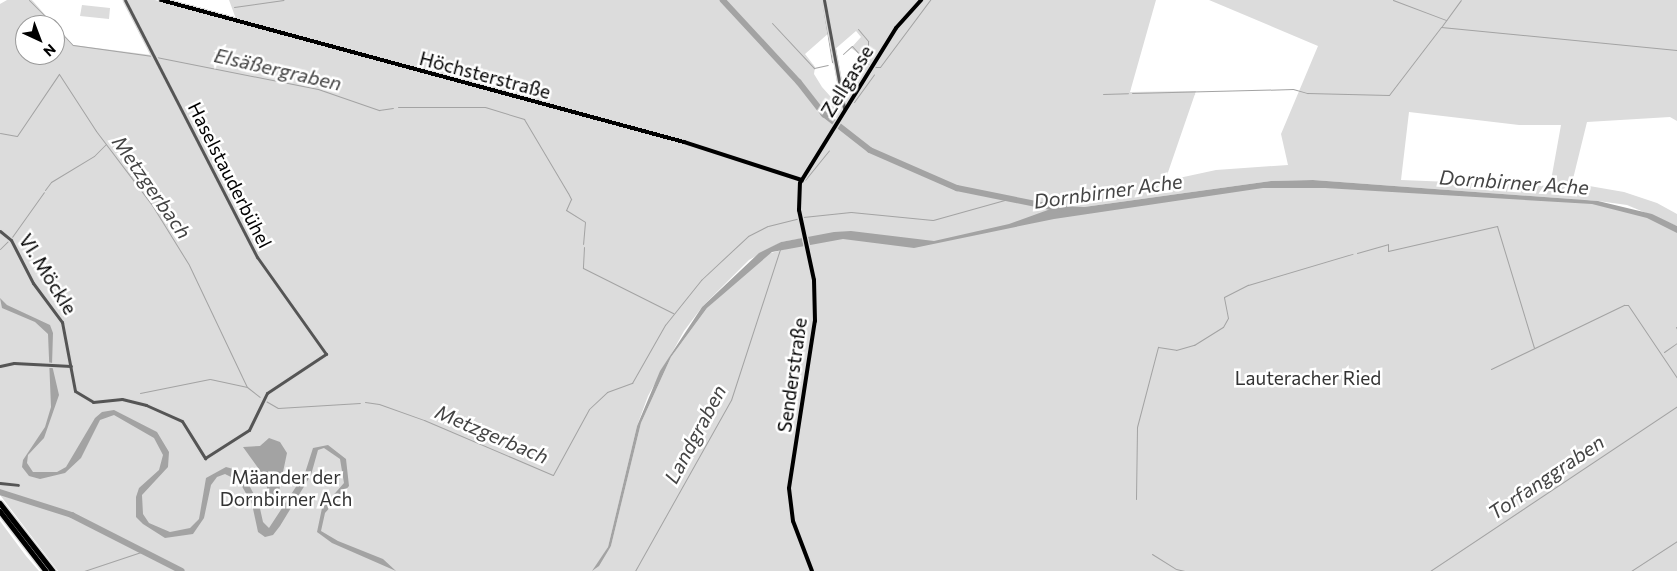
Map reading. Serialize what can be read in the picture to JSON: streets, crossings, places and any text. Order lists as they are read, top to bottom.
{
  "streets": {
    "main road": ["Höchsterstraße", "Zellgasse", "Senderstraße"],
    "street": ["Haselstauderbühel", "VI. Möckle"]
  },
  "crossings": [
    ["Höchsterstraße", "Zellgasse"],
    ["Höchsterstraße", "Senderstraße"],
    ["Zellgasse", "Senderstraße"],
    ["Haselstauderbühel", "VI. Möckle"]
  ],
  "water": [
    "Elsäßergraben",
    "Dornbirner Ache",
    "Metzgerbach",
    "Landgraben",
    "Torfanggraben"
  ],
  "parks": ["Lauteracher Ried", "Mäander der Dornbirner Ach"],
  "north": "bottom right"
}
